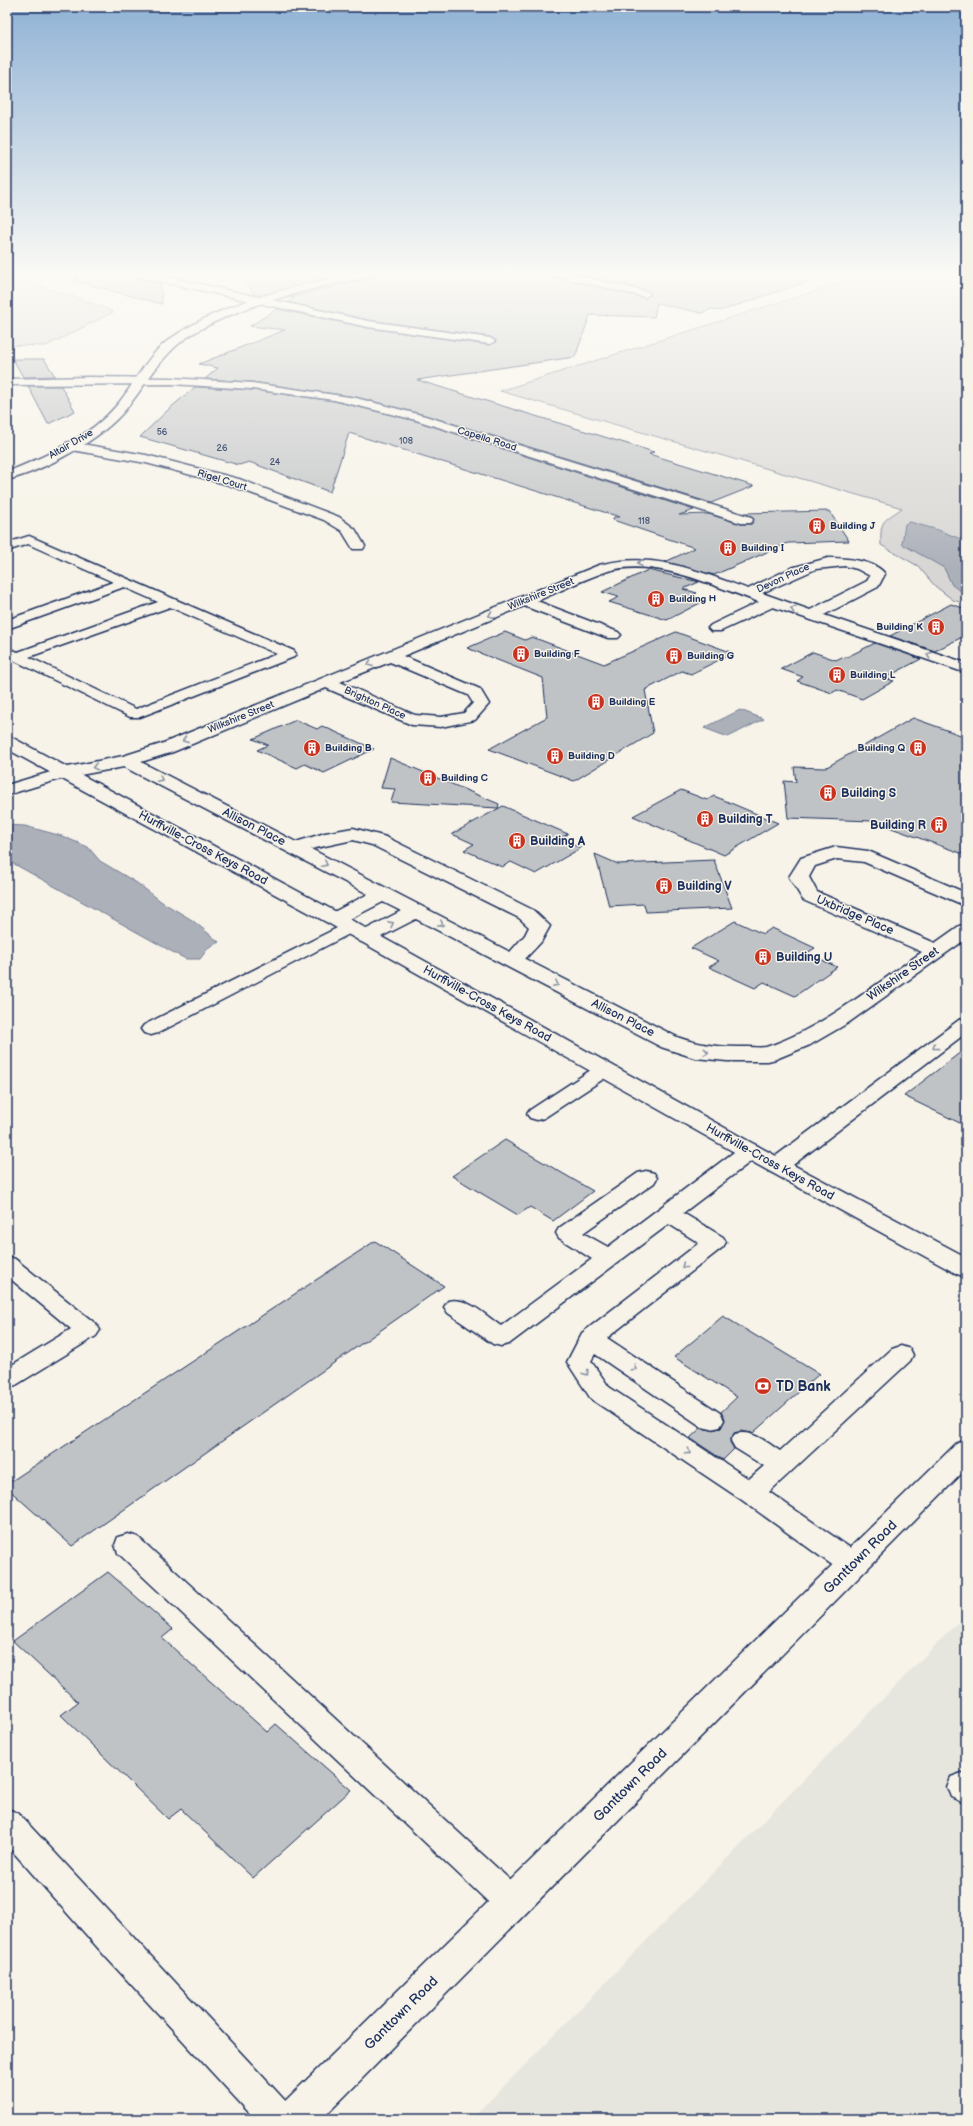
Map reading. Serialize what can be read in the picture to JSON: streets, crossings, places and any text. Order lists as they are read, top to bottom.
{
  "streets": {
    "street": [
      "Capella Road",
      "Altair Drive",
      "Rigel Court",
      "Devon Place",
      "Wilkshire Street",
      "Brighton Place",
      "Allison Place",
      "Hurffville-Cross Keys Road",
      "Uxbridge Place",
      "Ganttown Road"
    ]
  },
  "crossings": [
    ["Capella Road", "Altair Drive"],
    ["Altair Drive", "Rigel Court"],
    ["Devon Place", "Wilkshire Street"],
    ["Wilkshire Street", "Brighton Place"],
    ["Wilkshire Street", "Allison Place"],
    ["Wilkshire Street", "Hurffville-Cross Keys Road"],
    ["Wilkshire Street", "Uxbridge Place"]
  ],
  "one_way": ["Wilkshire Street", "Allison Place"],
  "places": {
    "building": [
      "Building J",
      "Building I",
      "Building H",
      "Building K",
      "Building F",
      "Building G",
      "Building L",
      "Building E",
      "Building B",
      "Building Q",
      "Building D",
      "Building C",
      "Building S",
      "Building T",
      "Building R",
      "Building A",
      "Building V",
      "Building U"
    ],
    "bank": ["TD Bank"]
  },
  "house_numbers": [
    "56",
    "108",
    "26",
    "24",
    "118"
  ]
}
